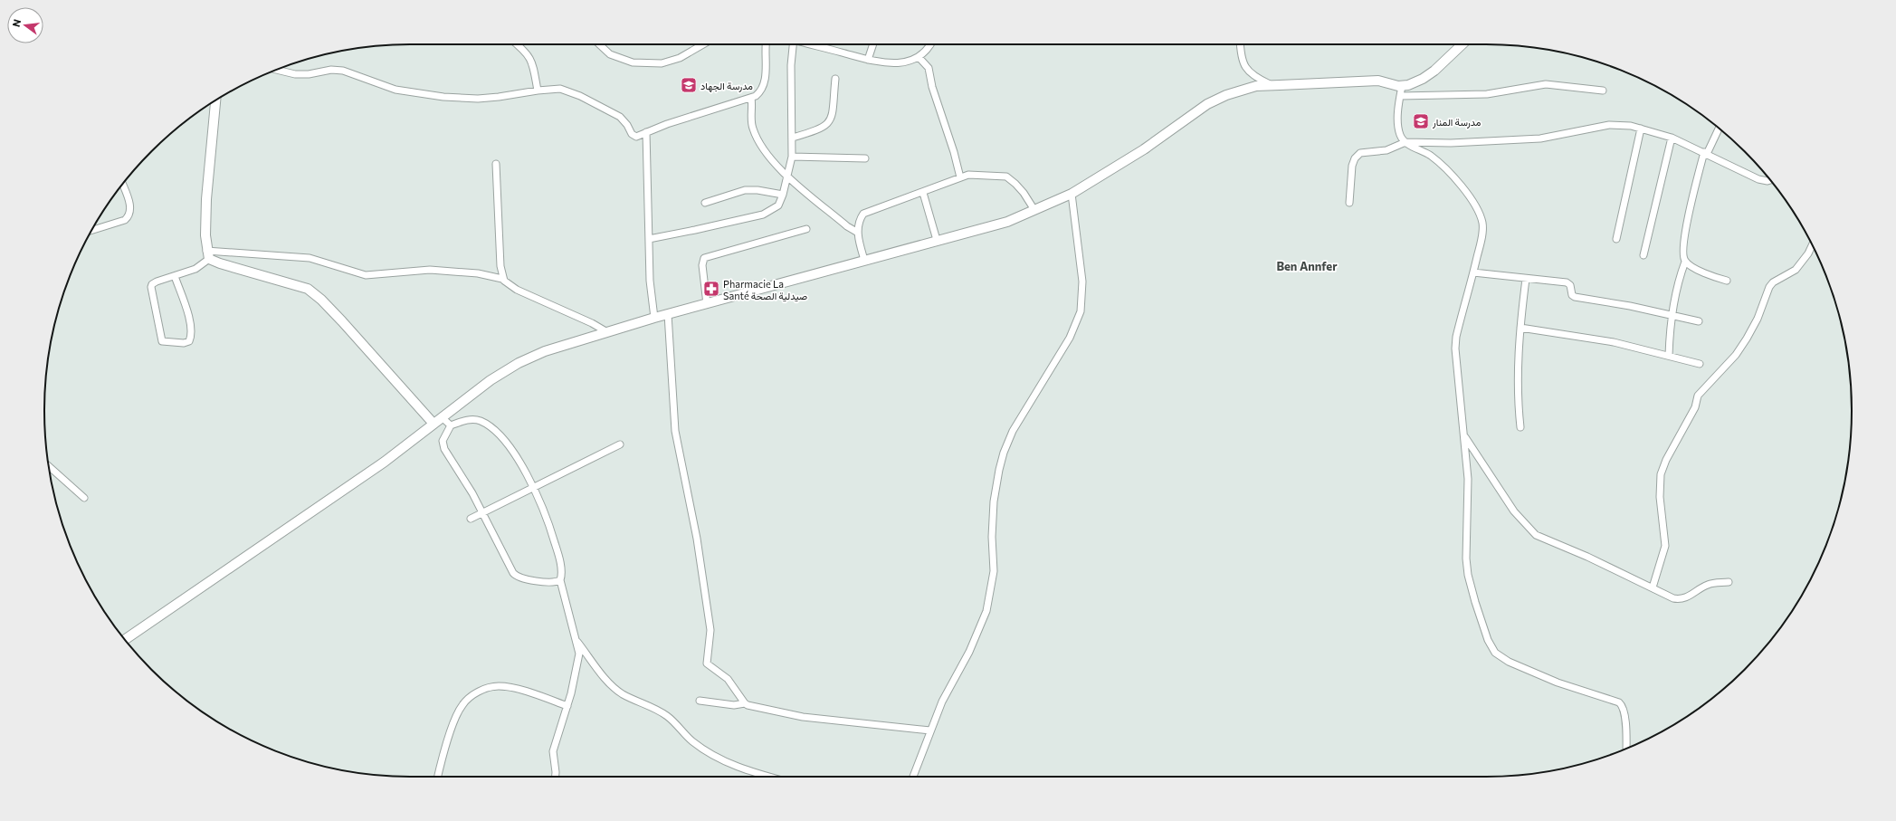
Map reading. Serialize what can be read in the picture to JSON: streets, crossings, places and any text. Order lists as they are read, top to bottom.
{
  "districts": ["Ben Annfer"],
  "places": {
    "school or university": ["مدرسة الجهاد", "مدرسة المنار"],
    "pharmacy": ["Pharmacie La Santé صيدلية الصحة"]
  },
  "north": "left"
}
